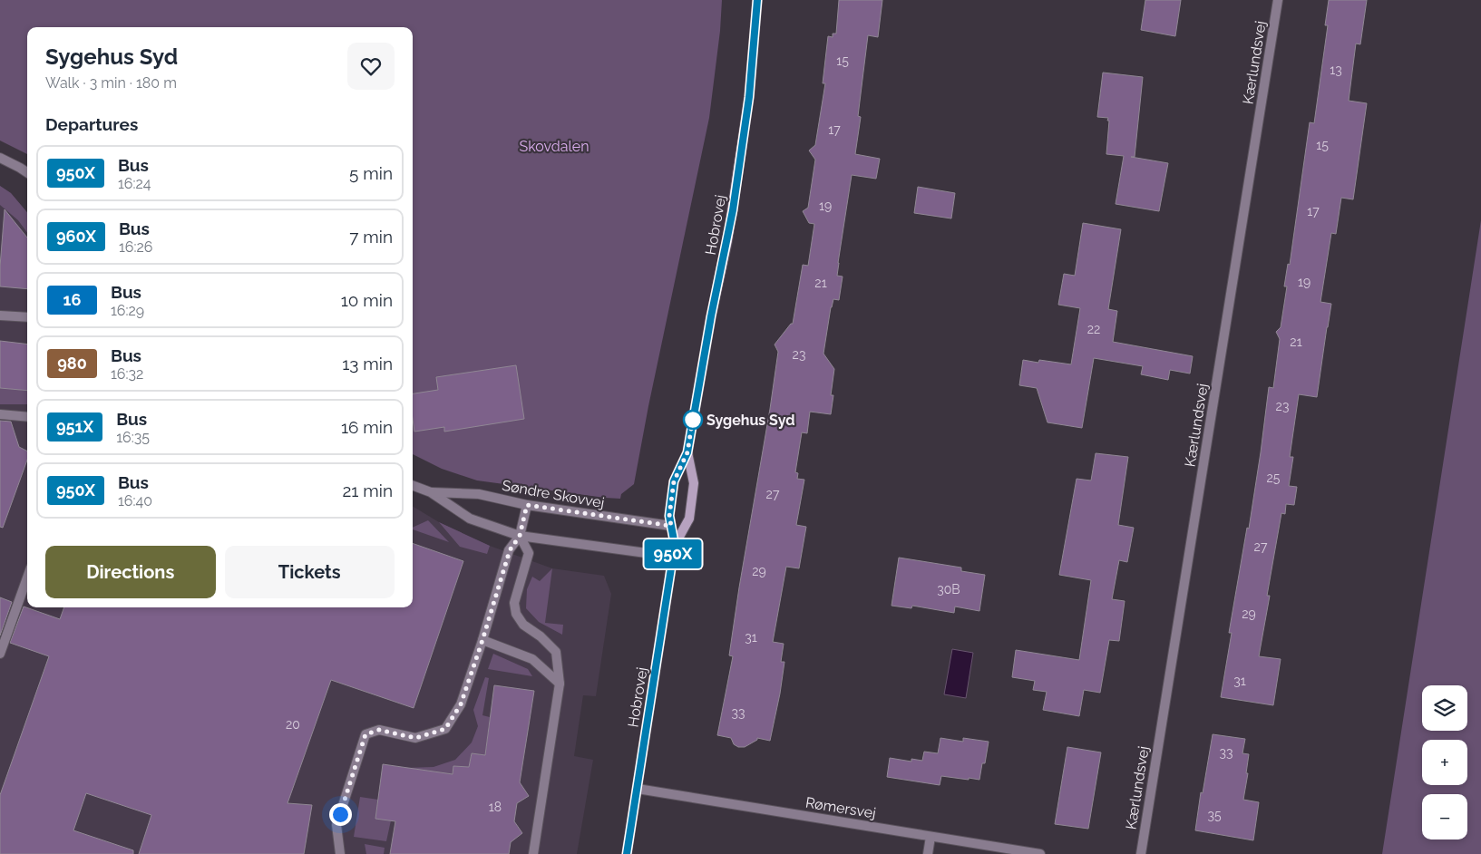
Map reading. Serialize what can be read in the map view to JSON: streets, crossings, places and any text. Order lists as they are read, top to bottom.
{
  "streets": {
    "main road": ["Hobrovej"],
    "street": ["Kærlundsvej", "Søndre Skovvej", "Rømersvej"]
  },
  "crossings": [
    ["Hobrovej", "Søndre Skovvej"],
    ["Hobrovej", "Rømersvej"]
  ],
  "parks": ["Skovdalen"],
  "places": ["Sygehus Syd"],
  "lines": ["bus line 950X"],
  "house_numbers": [
    "15",
    "13",
    "17",
    "15",
    "19",
    "17",
    "19",
    "21",
    "22",
    "21",
    "23",
    "23",
    "25",
    "27",
    "27",
    "29",
    "30B",
    "29",
    "31",
    "31",
    "33",
    "20",
    "33",
    "18",
    "35"
  ],
  "page": {
    "on_map": "950X",
    "heading": [
      ["Sygehus Syd", "Walk · 3 min · 180 m"],
      "Departures"
    ],
    "list": [
      {
        "mark": "950X",
        "name": "Bus",
        "note": "16:24",
        "value": "5 min"
      },
      {
        "mark": "960X",
        "name": "Bus",
        "note": "16:26",
        "value": "7 min"
      },
      {
        "mark": "16",
        "name": "Bus",
        "note": "16:29",
        "value": "10 min"
      },
      {
        "mark": "980",
        "name": "Bus",
        "note": "16:32",
        "value": "13 min"
      },
      {
        "mark": "951X",
        "name": "Bus",
        "note": "16:35",
        "value": "16 min"
      },
      {
        "mark": "950X",
        "name": "Bus",
        "note": "16:40",
        "value": "21 min"
      }
    ],
    "buttons": ["Directions", "Tickets"],
    "map_buttons": ["+", "−"]
  }
}
